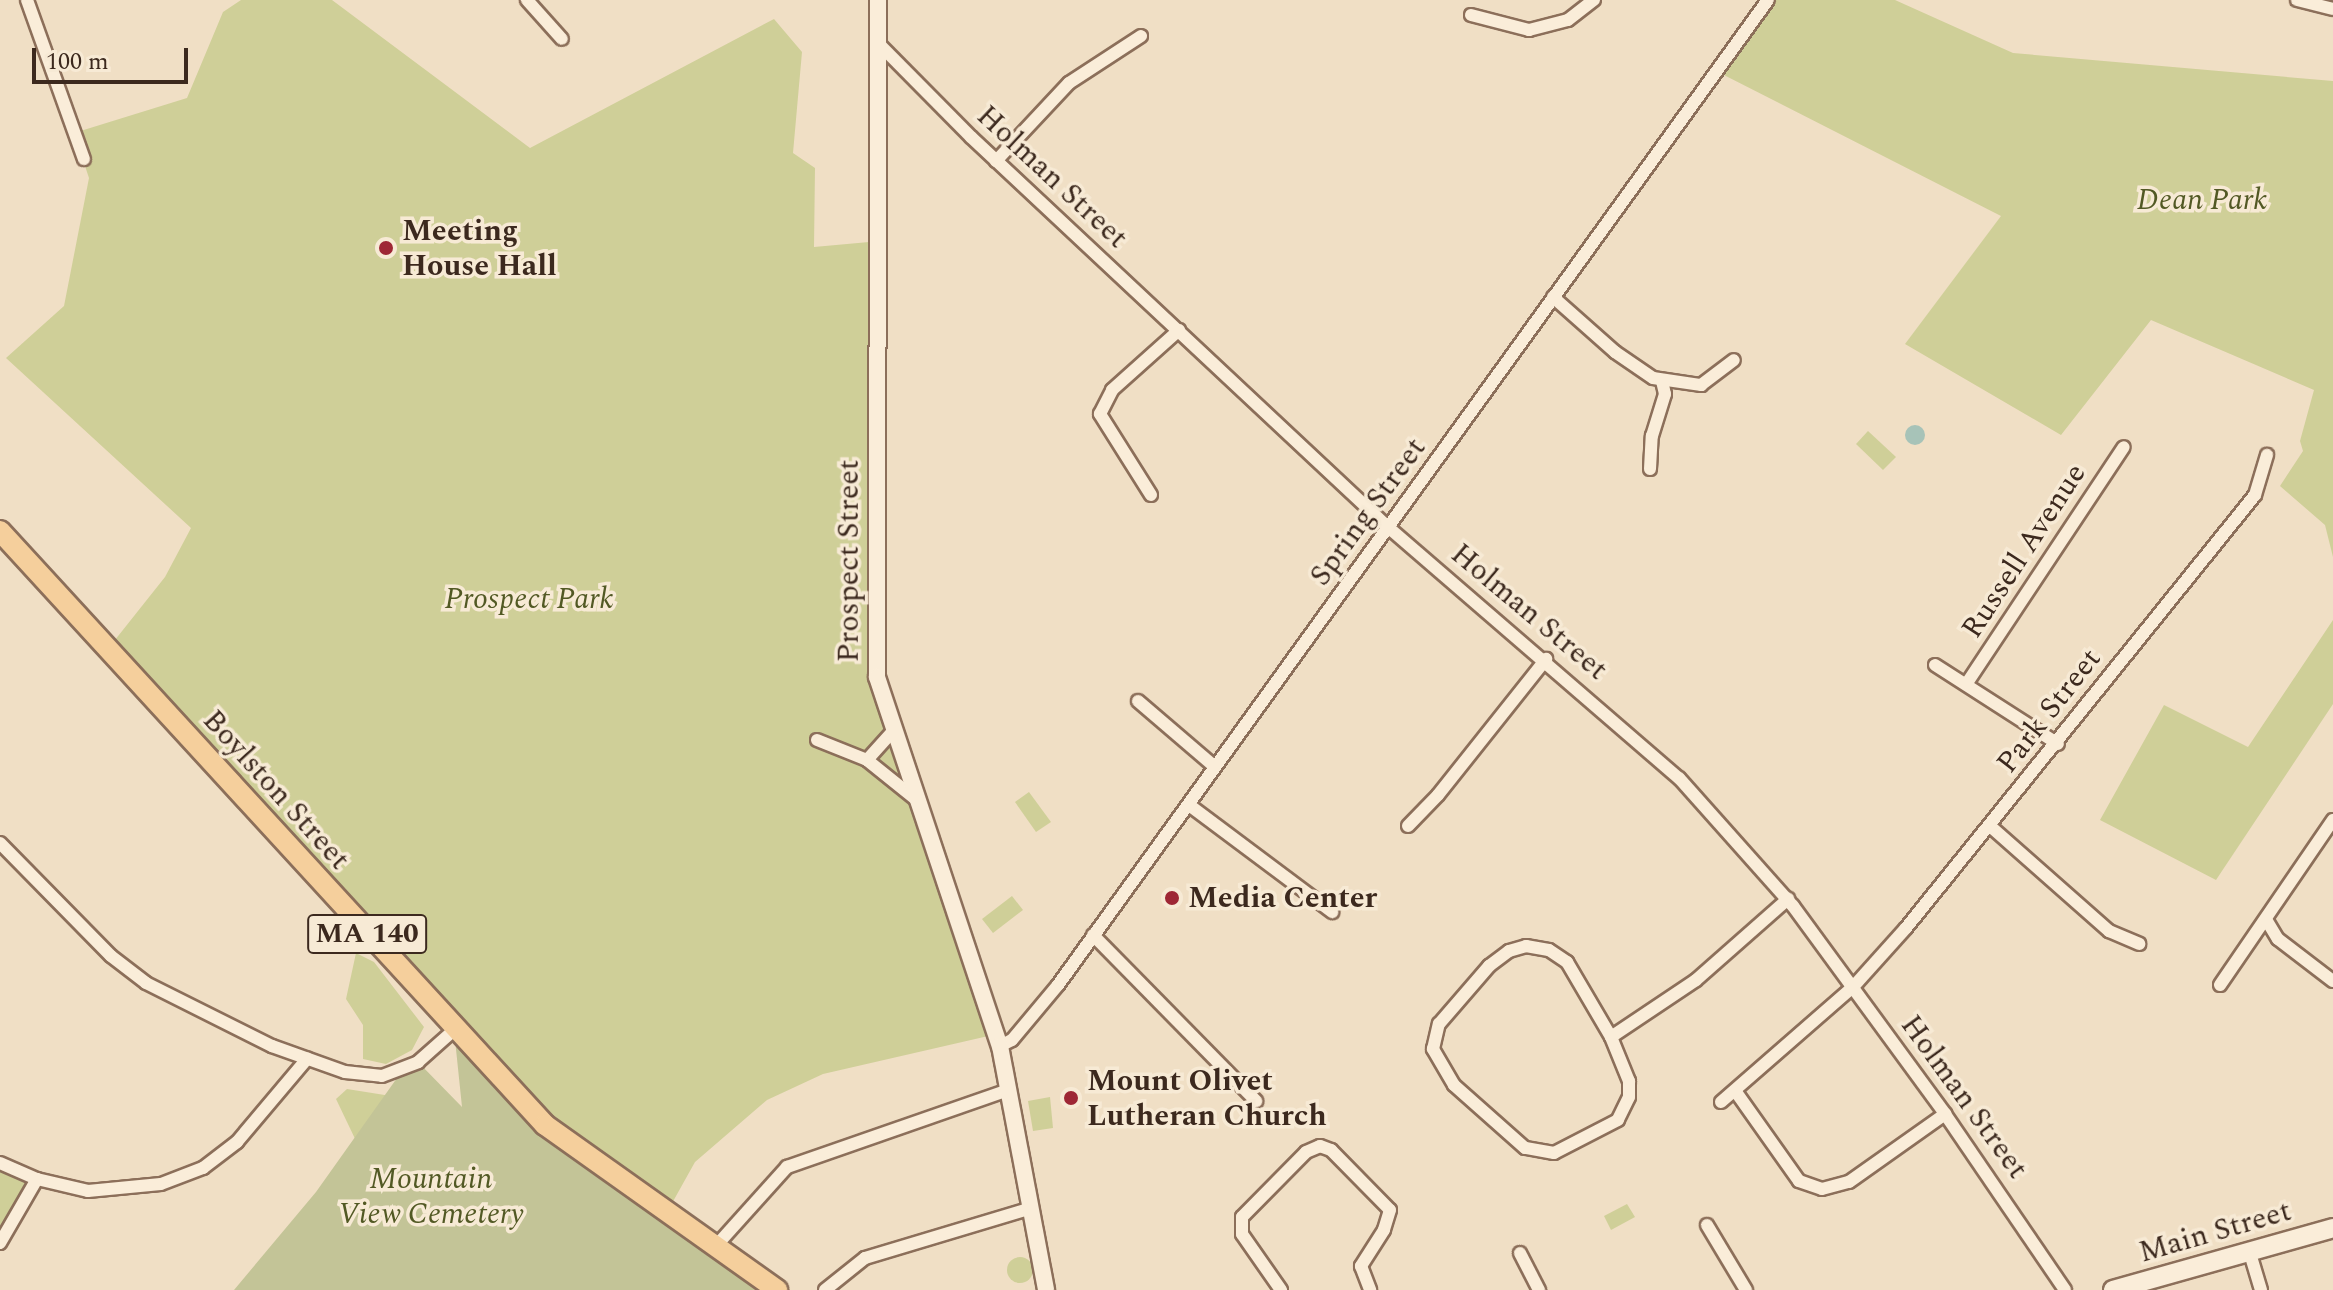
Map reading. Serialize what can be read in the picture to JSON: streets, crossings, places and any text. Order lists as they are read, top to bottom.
{
  "streets": {
    "main road": ["Boylston Street", "MA 140", "Main Street"],
    "street": [
      "Holman Street",
      "Spring Street",
      "Russell Avenue",
      "Prospect Street",
      "Park Street"
    ]
  },
  "crossings": [
    ["Holman Street", "Spring Street"],
    ["Holman Street", "Prospect Street"],
    ["Holman Street", "Park Street"],
    ["Spring Street", "Prospect Street"]
  ],
  "parks": ["Dean Park", "Prospect Park", "Mountain View Cemetery"],
  "places": ["Meeting House Hall", "Media Center", "Mount Olivet Lutheran Church"],
  "scale_bar": "100 m"
}
